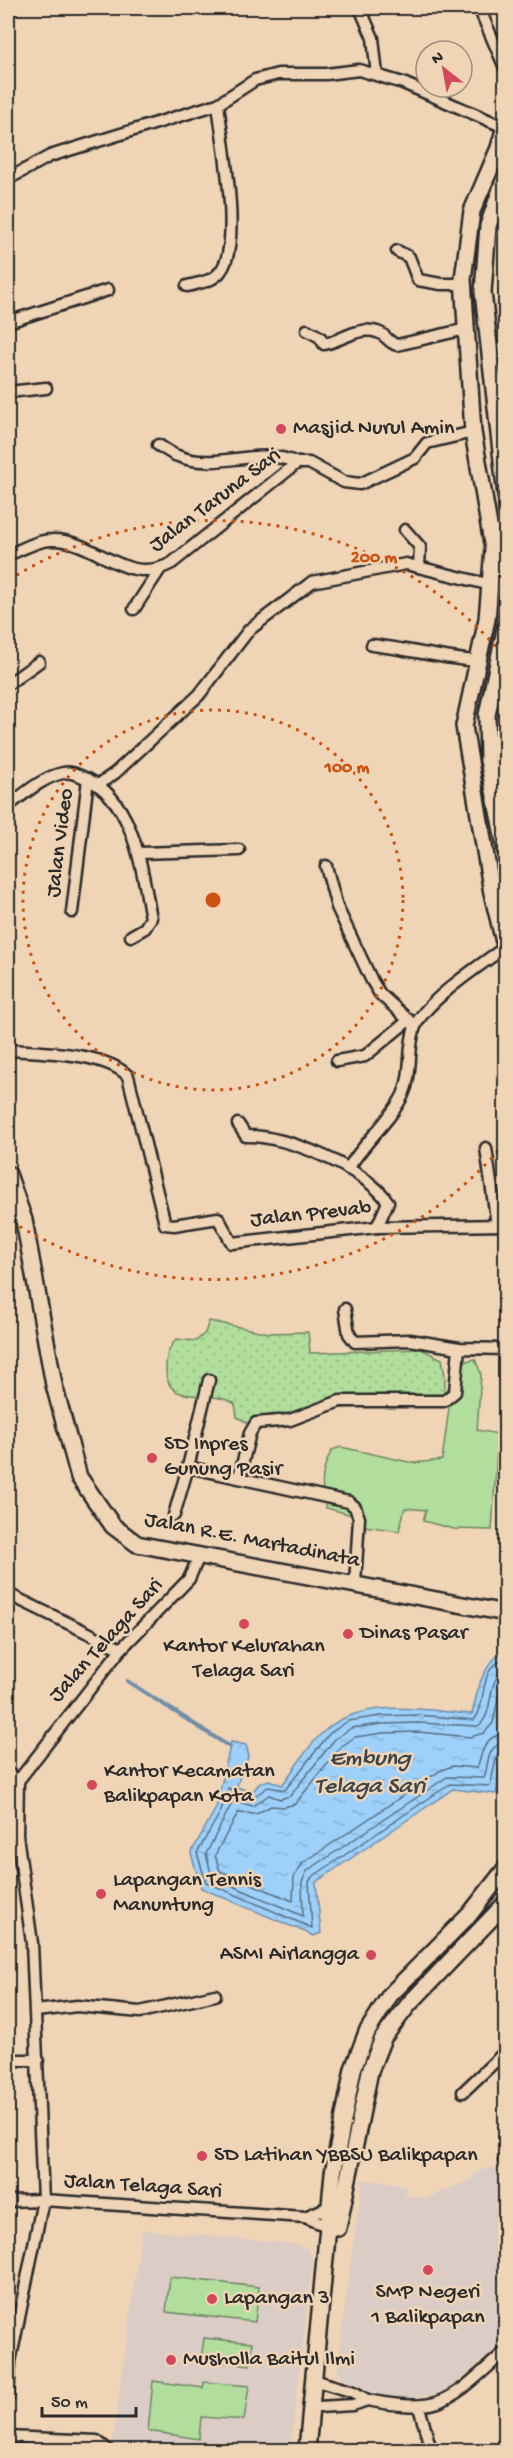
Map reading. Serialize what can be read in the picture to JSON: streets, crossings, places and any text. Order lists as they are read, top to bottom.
{
  "streets": {
    "street": [
      "Jalan Taruna Sari",
      "Jalan Video",
      "Jalan Prevab",
      "Jalan R.E. Martadinata",
      "Jalan Telaga Sari"
    ]
  },
  "crossings": [
    ["Jalan R.E. Martadinata", "Jalan Telaga Sari"]
  ],
  "water": ["Embung Telaga Sari"],
  "places": [
    "Masjid Nurul Amin",
    "SD Inpres Gunung Pasir",
    "Kantor Kelurahan Telaga Sari",
    "Dinas Pasar",
    "Kantor Kecamatan Balikpapan Kota",
    "Lapangan Tennis Manuntung",
    "ASMI Airlangga",
    "SD Latihan YBBSU Balikpapan",
    "SMP Negeri 1 Balikpapan",
    "Lapangan 3",
    "Musholla Baitul Ilmi"
  ],
  "scale_bar": "50 m",
  "north": "top left",
  "rings": ["200 m", "100 m"]
}
